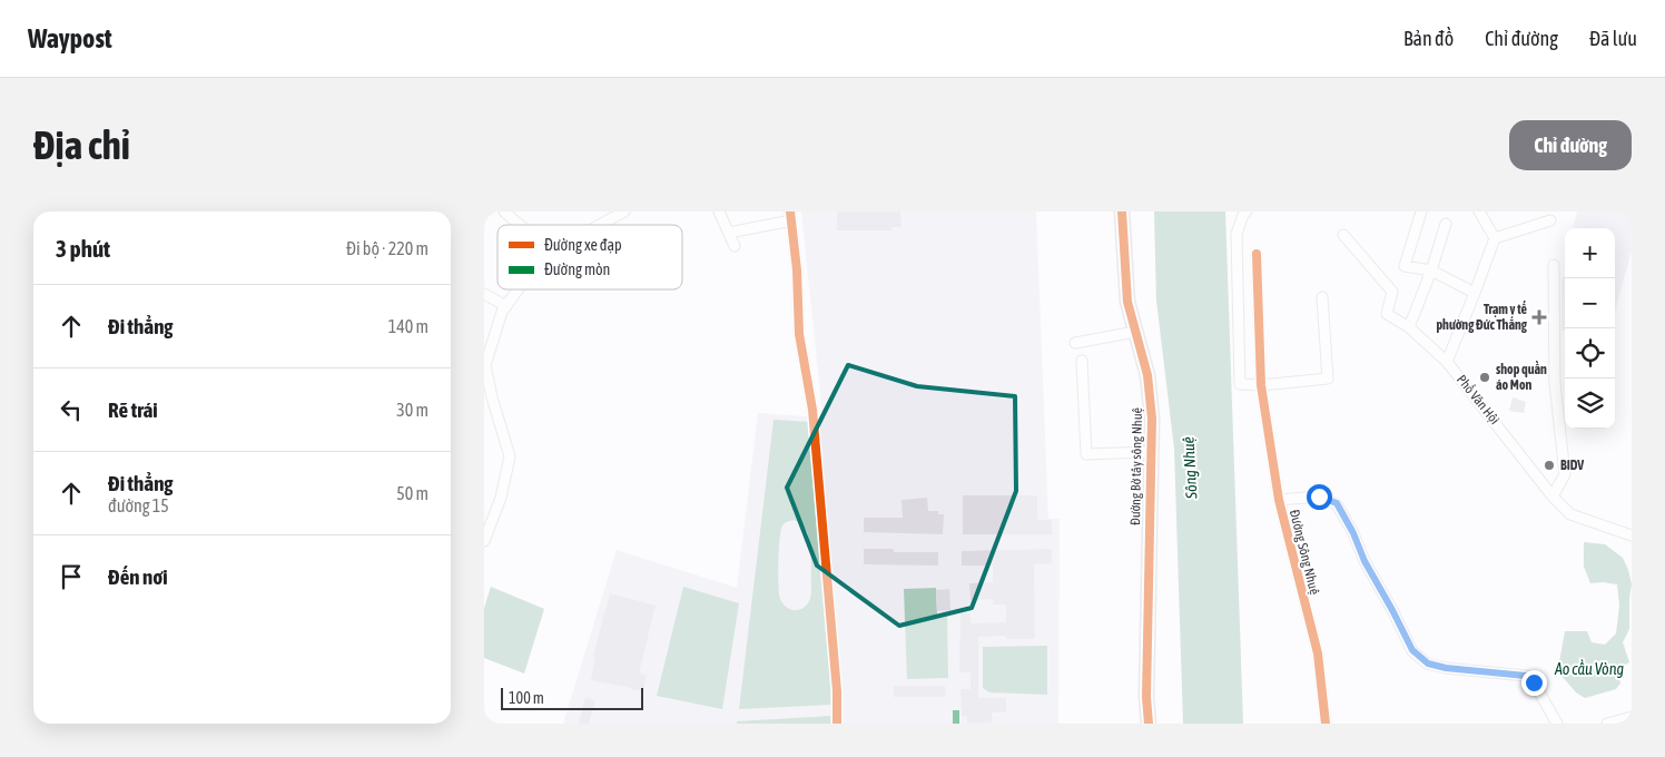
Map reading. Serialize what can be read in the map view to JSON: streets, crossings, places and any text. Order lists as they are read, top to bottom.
{
  "streets": {
    "street": ["Phố Văn Hội", "Đường Bờ tây sông Nhuệ", "Đường Sông Nhuệ"]
  },
  "water": ["Sông Nhuệ", "Ao cầu Vòng"],
  "places": {
    "health": ["Trạm y tế phường Đức Thắng"],
    "other": ["shop quần áo Mon", "BIDV"]
  },
  "legend": ["Đường xe đạp", "Đường mòn"],
  "scale_bar": "100 m",
  "page": {
    "header": "Waypost",
    "nav": ["Bản đồ", "Chỉ đường", "Đã lưu"],
    "buttons": "Chỉ đường",
    "title": "Địa chỉ",
    "heading": ["3 phút", "Đi bộ · 220 m"],
    "map_buttons": ["+", "−"],
    "list": [
      ["Đi thẳng", "140 m"],
      ["Rẽ trái", "30 m"],
      ["Đi thẳng", "đường 15", "50 m"],
      "Đến nơi"
    ],
    "scale": "100 m"
  }
}
